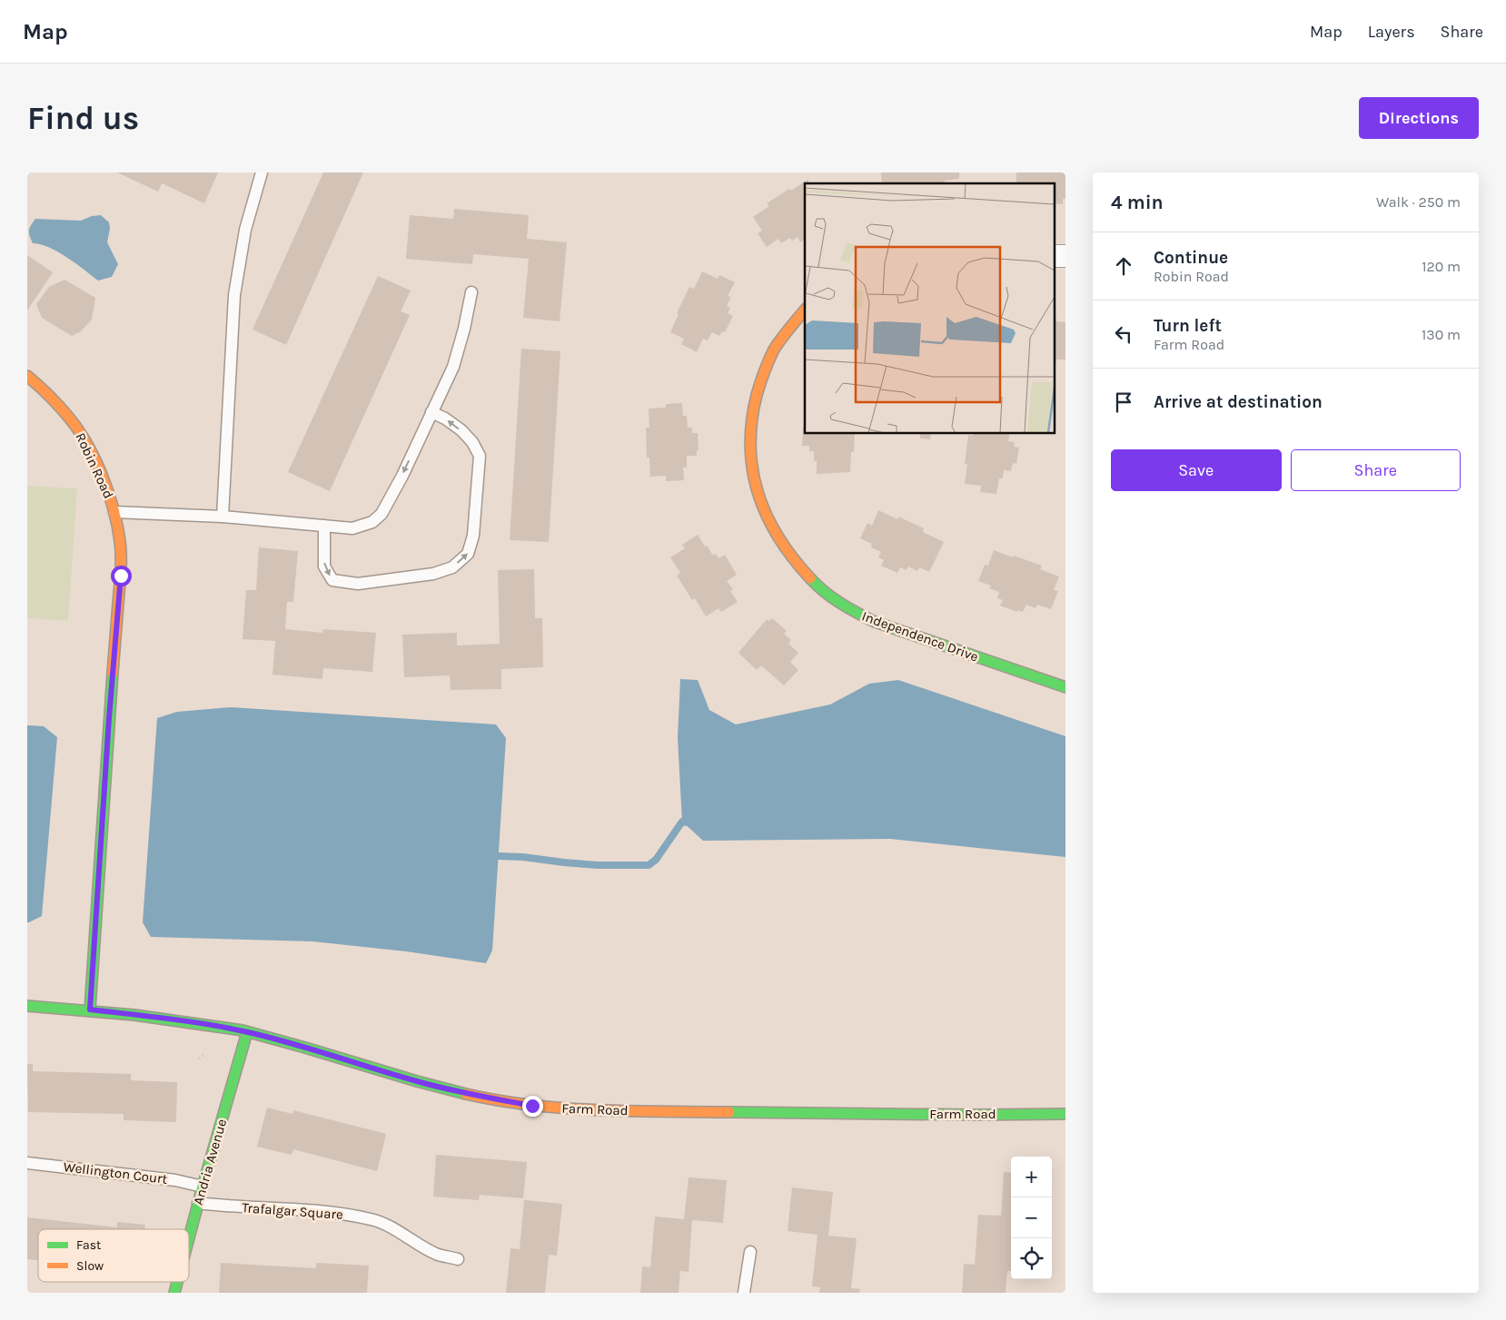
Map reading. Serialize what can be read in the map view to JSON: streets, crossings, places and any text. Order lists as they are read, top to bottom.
{
  "streets": {
    "street": [
      "Robin Road",
      "Independence Drive",
      "Farm Road",
      "Andria Avenue"
    ],
    "lane": ["Wellington Court", "Trafalgar Square"]
  },
  "crossings": [
    ["Robin Road", "Farm Road"],
    ["Farm Road", "Andria Avenue"],
    ["Andria Avenue", "Wellington Court"],
    ["Andria Avenue", "Trafalgar Square"]
  ],
  "legend": ["Fast", "Slow"],
  "page": {
    "header": "Map",
    "nav": ["Map", "Layers", "Share"],
    "buttons": [
      "Directions",
      ["Save", "Share"]
    ],
    "title": "Find us",
    "heading": ["4 min", "Walk · 250 m"],
    "list": [
      ["Continue", "Robin Road", "120 m"],
      ["Turn left", "Farm Road", "130 m"],
      "Arrive at destination"
    ],
    "map_buttons": ["+", "−"]
  }
}
